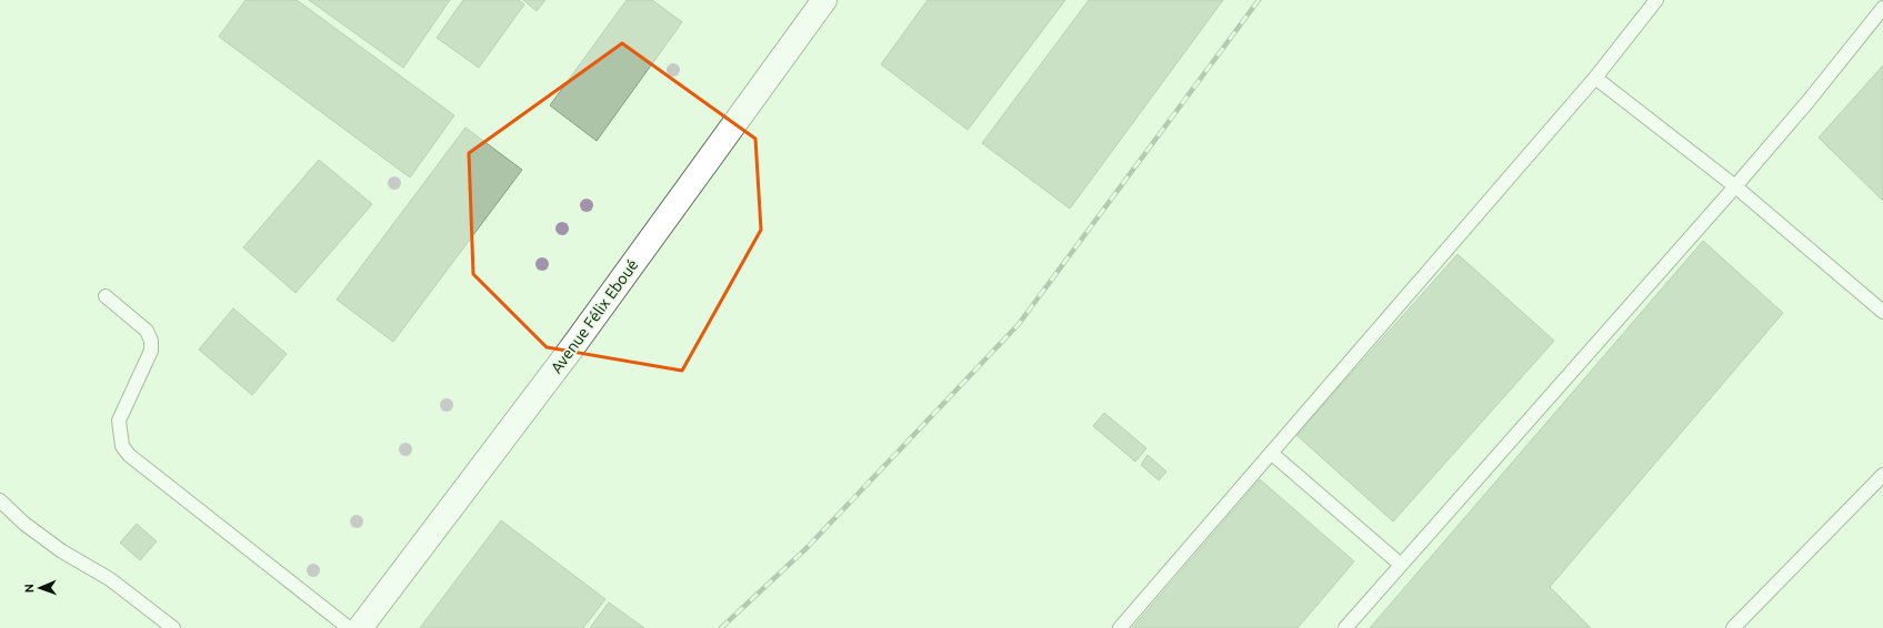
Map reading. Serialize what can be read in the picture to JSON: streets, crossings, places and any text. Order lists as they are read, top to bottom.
{
  "streets": {
    "street": ["Avenue Félix Eboué"]
  },
  "north": "left"
}
